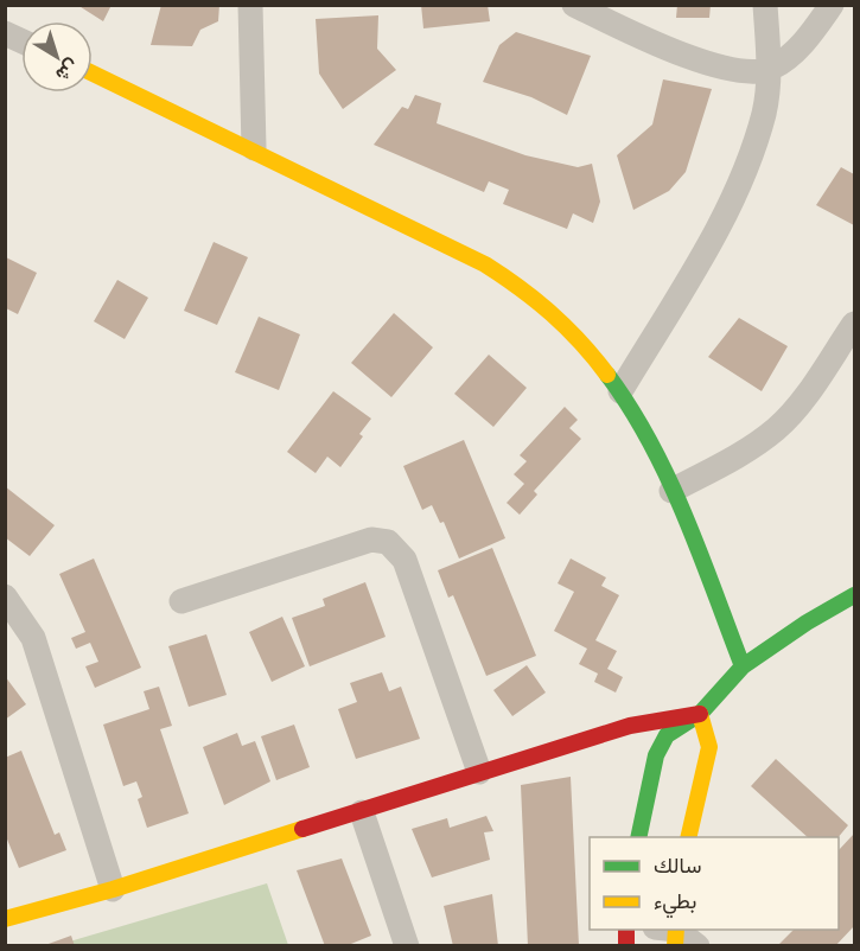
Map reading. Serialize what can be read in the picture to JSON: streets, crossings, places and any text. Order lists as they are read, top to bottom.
{
  "legend": ["سالك", "بطيء"],
  "north": "bottom right"
}
